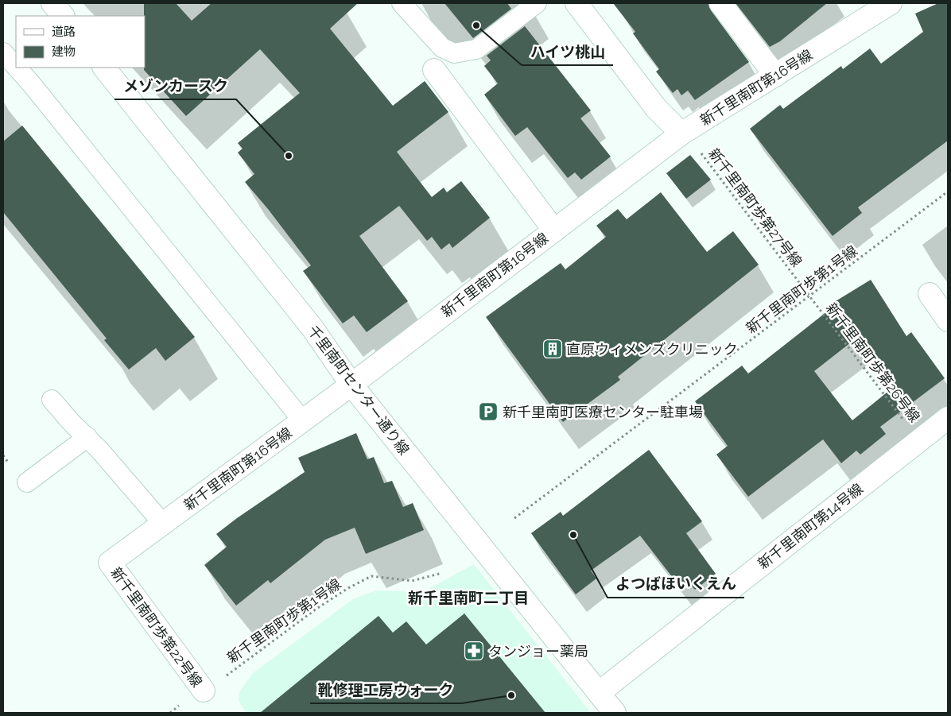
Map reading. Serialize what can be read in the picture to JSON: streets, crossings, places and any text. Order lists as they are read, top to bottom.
{
  "streets": {
    "street": [
      "新千里南町第16号線",
      "千里南町センター通り線",
      "新千里南町第14号線",
      "新千里南町歩第22号線"
    ],
    "path": ["新千里南町歩第27号線", "新千里南町歩第1号線", "新千里南町歩第26号線"]
  },
  "crossings": [
    ["新千里南町第16号線", "新千里南町歩第27号線"],
    ["新千里南町第16号線", "千里南町センター通り線"],
    ["新千里南町第16号線", "新千里南町歩第22号線"],
    ["新千里南町歩第27号線", "新千里南町歩第1号線"],
    ["新千里南町歩第27号線", "新千里南町歩第26号線"],
    ["新千里南町歩第1号線", "新千里南町歩第26号線"],
    ["新千里南町歩第1号線", "新千里南町歩第22号線"],
    ["新千里南町歩第26号線", "新千里南町第14号線"],
    ["千里南町センター通り線", "新千里南町第14号線"]
  ],
  "districts": ["新千里南町二丁目"],
  "places": {
    "other": [
      "ハイツ桃山",
      "メゾンカースク",
      "よつばほいくえん",
      "靴修理工房ウォーク"
    ],
    "building": ["直原ウィメンズクリニック"],
    "parking": ["新千里南町医療センター駐車場"],
    "pharmacy": ["タンジョー薬局"]
  },
  "legend": ["道路", "建物"]
}
